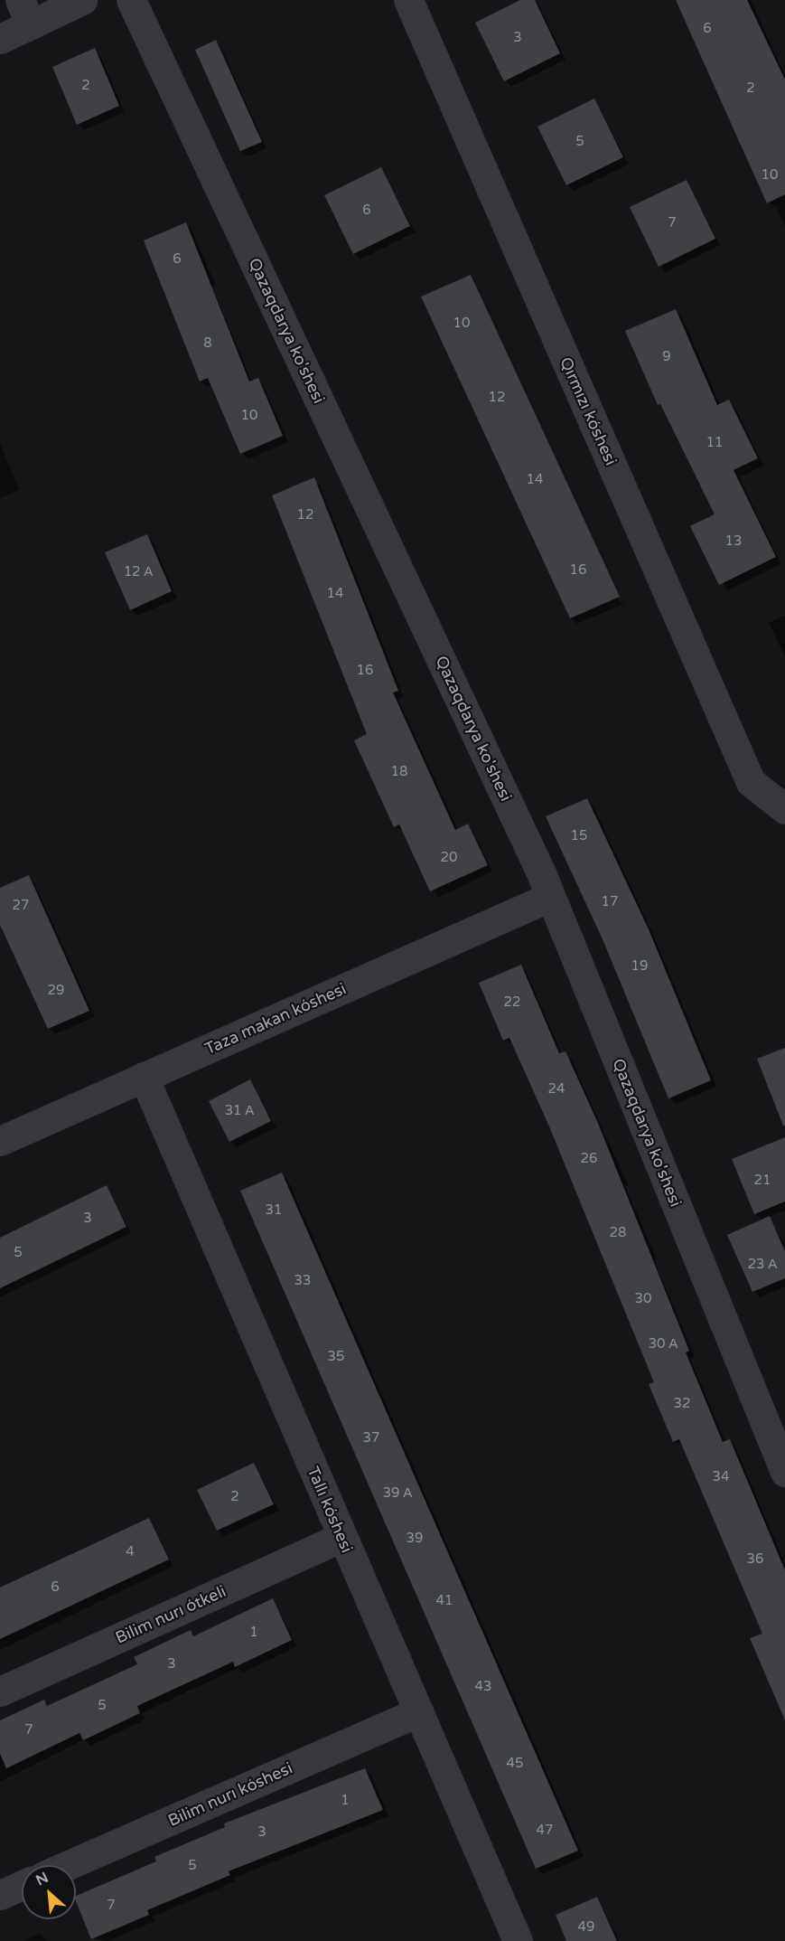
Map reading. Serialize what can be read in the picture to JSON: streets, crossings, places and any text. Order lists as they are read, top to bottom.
{
  "streets": {
    "street": [
      "Qazaqdarya ko'shesi",
      "Qırmızı kóshesi",
      "Taza makan kóshesi",
      "Tallı kóshesi",
      "Bilim nurı ótkeli",
      "Bilim nurı kóshesi"
    ]
  },
  "crossings": [
    ["Qazaqdarya ko'shesi", "Taza makan kóshesi"],
    ["Taza makan kóshesi", "Tallı kóshesi"],
    ["Tallı kóshesi", "Bilim nurı ótkeli"],
    ["Tallı kóshesi", "Bilim nurı kóshesi"]
  ],
  "house_numbers": [
    "6",
    "3",
    "2",
    "2",
    "5",
    "10",
    "6",
    "7",
    "6",
    "10",
    "8",
    "9",
    "12",
    "10",
    "11",
    "14",
    "12",
    "13",
    "16",
    "12 А",
    "14",
    "16",
    "18",
    "15",
    "20",
    "17",
    "27",
    "19",
    "29",
    "22",
    "24",
    "31 А",
    "26",
    "21",
    "31",
    "3",
    "28",
    "5",
    "23 А",
    "33",
    "30",
    "30 А",
    "35",
    "32",
    "37",
    "34",
    "39 А",
    "2",
    "39",
    "4",
    "36",
    "6",
    "41",
    "1",
    "3",
    "43",
    "5",
    "7",
    "45",
    "1",
    "47",
    "3",
    "5",
    "7",
    "49"
  ],
  "north": "top left"
}
